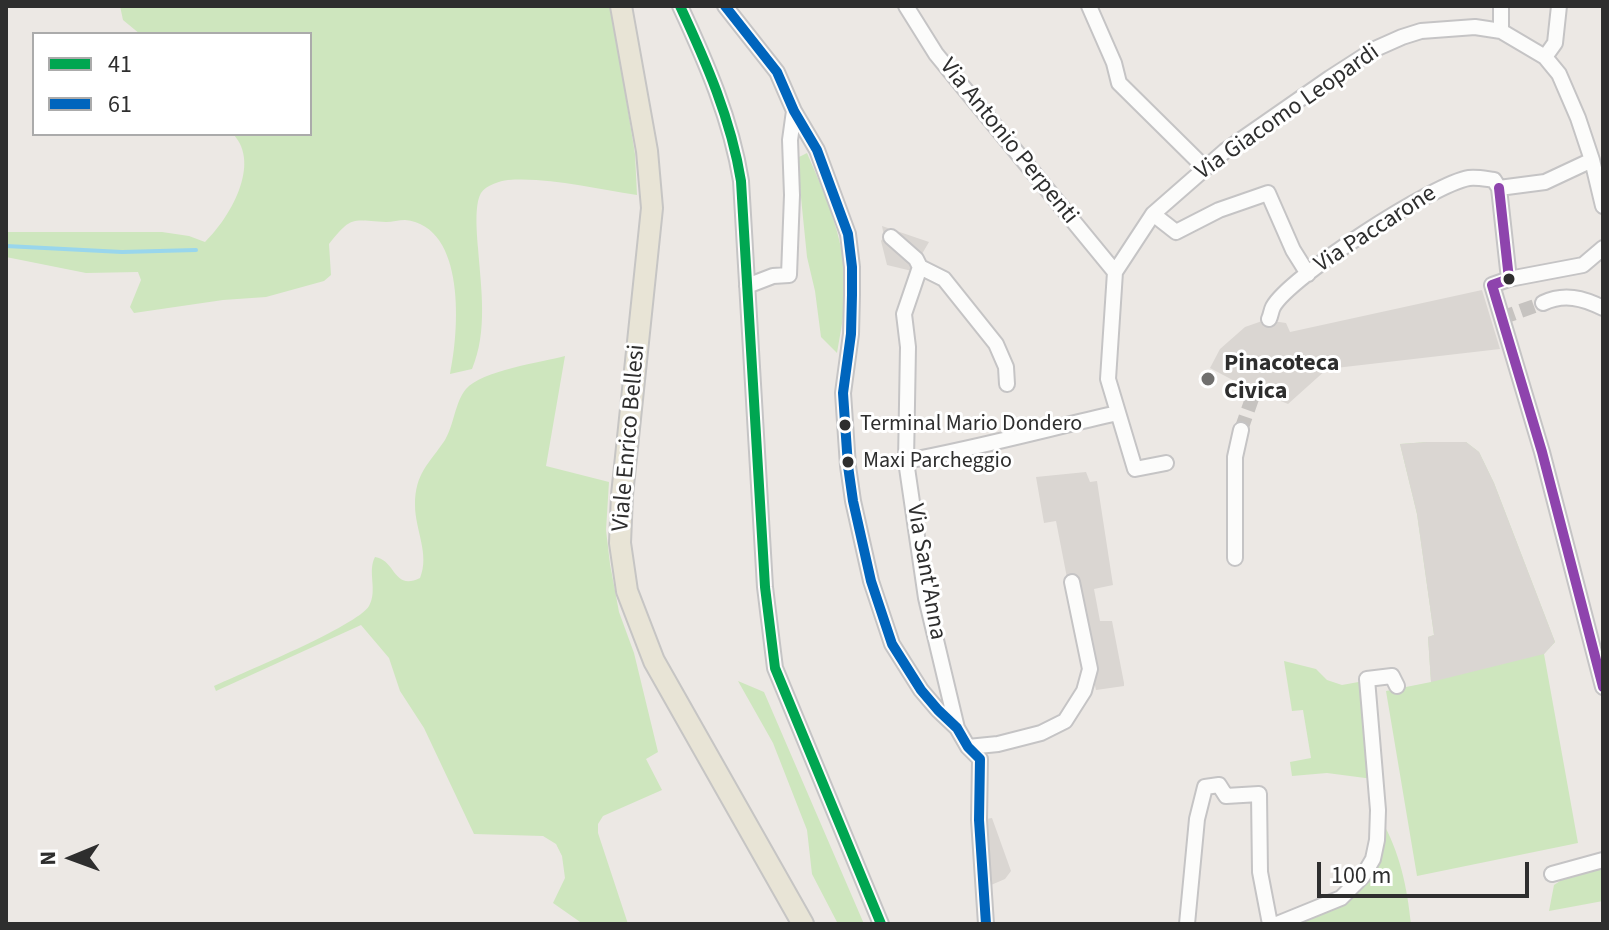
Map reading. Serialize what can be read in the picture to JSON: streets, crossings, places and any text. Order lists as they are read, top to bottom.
{
  "streets": {
    "main road": ["Viale Enrico Bellesi"],
    "street": [
      "Via Giacomo Leopardi",
      "Via Antonio Perpenti",
      "Via Paccarone",
      "Via Sant'Anna"
    ]
  },
  "crossings": [
    ["Via Giacomo Leopardi", "Via Antonio Perpenti"]
  ],
  "places": ["Pinacoteca Civica", "Terminal Mario Dondero", "Maxi Parcheggio"],
  "lines": ["transit line 41", "transit line 61"],
  "legend": ["41", "61"],
  "scale_bar": "100 m",
  "north": "left"
}
